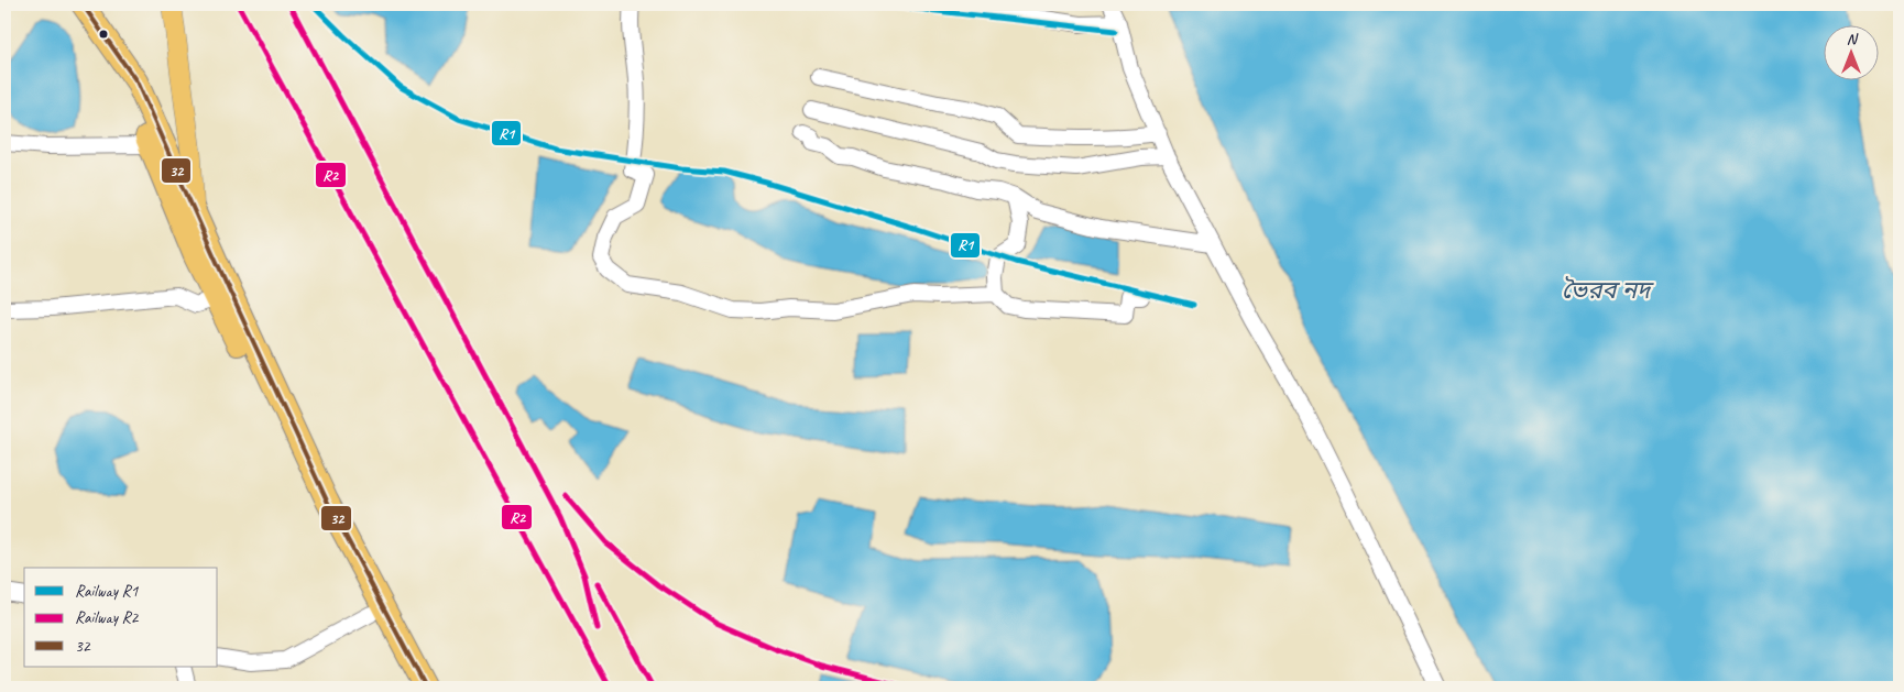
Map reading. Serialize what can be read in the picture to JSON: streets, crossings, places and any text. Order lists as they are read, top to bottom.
{
  "water": ["ভৈরব নদ"],
  "lines": ["rail line R1", "rail line R2", "transit line 32"],
  "legend": ["Railway R1", "Railway R2", "32"],
  "north": "top"
}
